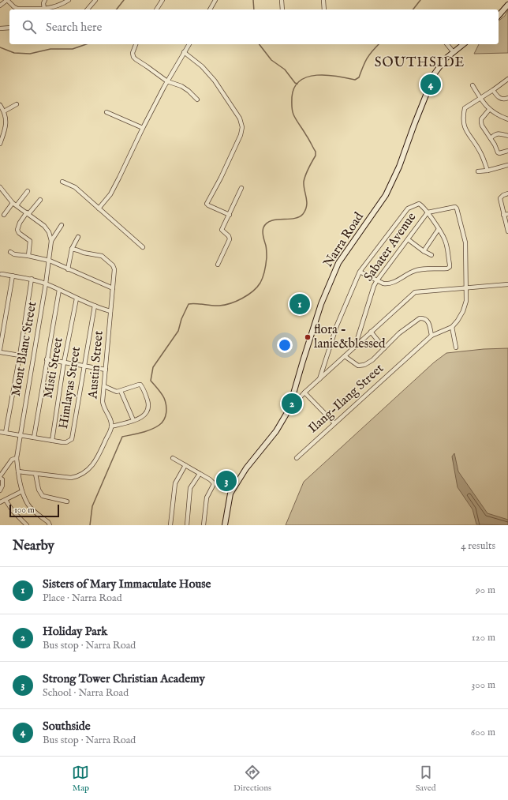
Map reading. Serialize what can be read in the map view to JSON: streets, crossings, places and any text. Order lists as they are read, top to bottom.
{
  "streets": {
    "street": [
      "Narra Road",
      "Sabater Avenue",
      "Mont Blanc Street",
      "Austin Street",
      "Misti Street",
      "Himlayas Street",
      "Ilang-Ilang Street"
    ]
  },
  "crossings": [
    ["Sabater Avenue", "Ilang-Ilang Street"],
    ["Mont Blanc Street", "Himlayas Street"],
    ["Misti Street", "Himlayas Street"]
  ],
  "districts": ["SOUTHSIDE"],
  "places": ["flora - lanie&blessed"],
  "scale_bar": "100 m",
  "page": {
    "search": "Search here",
    "pins": [
      "4",
      "1",
      "2",
      "3"
    ],
    "scale": "100 m",
    "heading": ["Nearby", "4 results"],
    "list": [
      {
        "mark": "1",
        "name": "Sisters of Mary Immaculate House",
        "note": "Place · Narra Road",
        "value": "90 m"
      },
      {
        "mark": "2",
        "name": "Holiday Park",
        "note": "Bus stop · Narra Road",
        "value": "120 m"
      },
      {
        "mark": "3",
        "name": "Strong Tower Christian Academy",
        "note": "School · Narra Road",
        "value": "300 m"
      },
      {
        "mark": "4",
        "name": "Southside",
        "note": "Bus stop · Narra Road",
        "value": "600 m"
      }
    ],
    "nav": ["Map", "Directions", "Saved"]
  }
}
